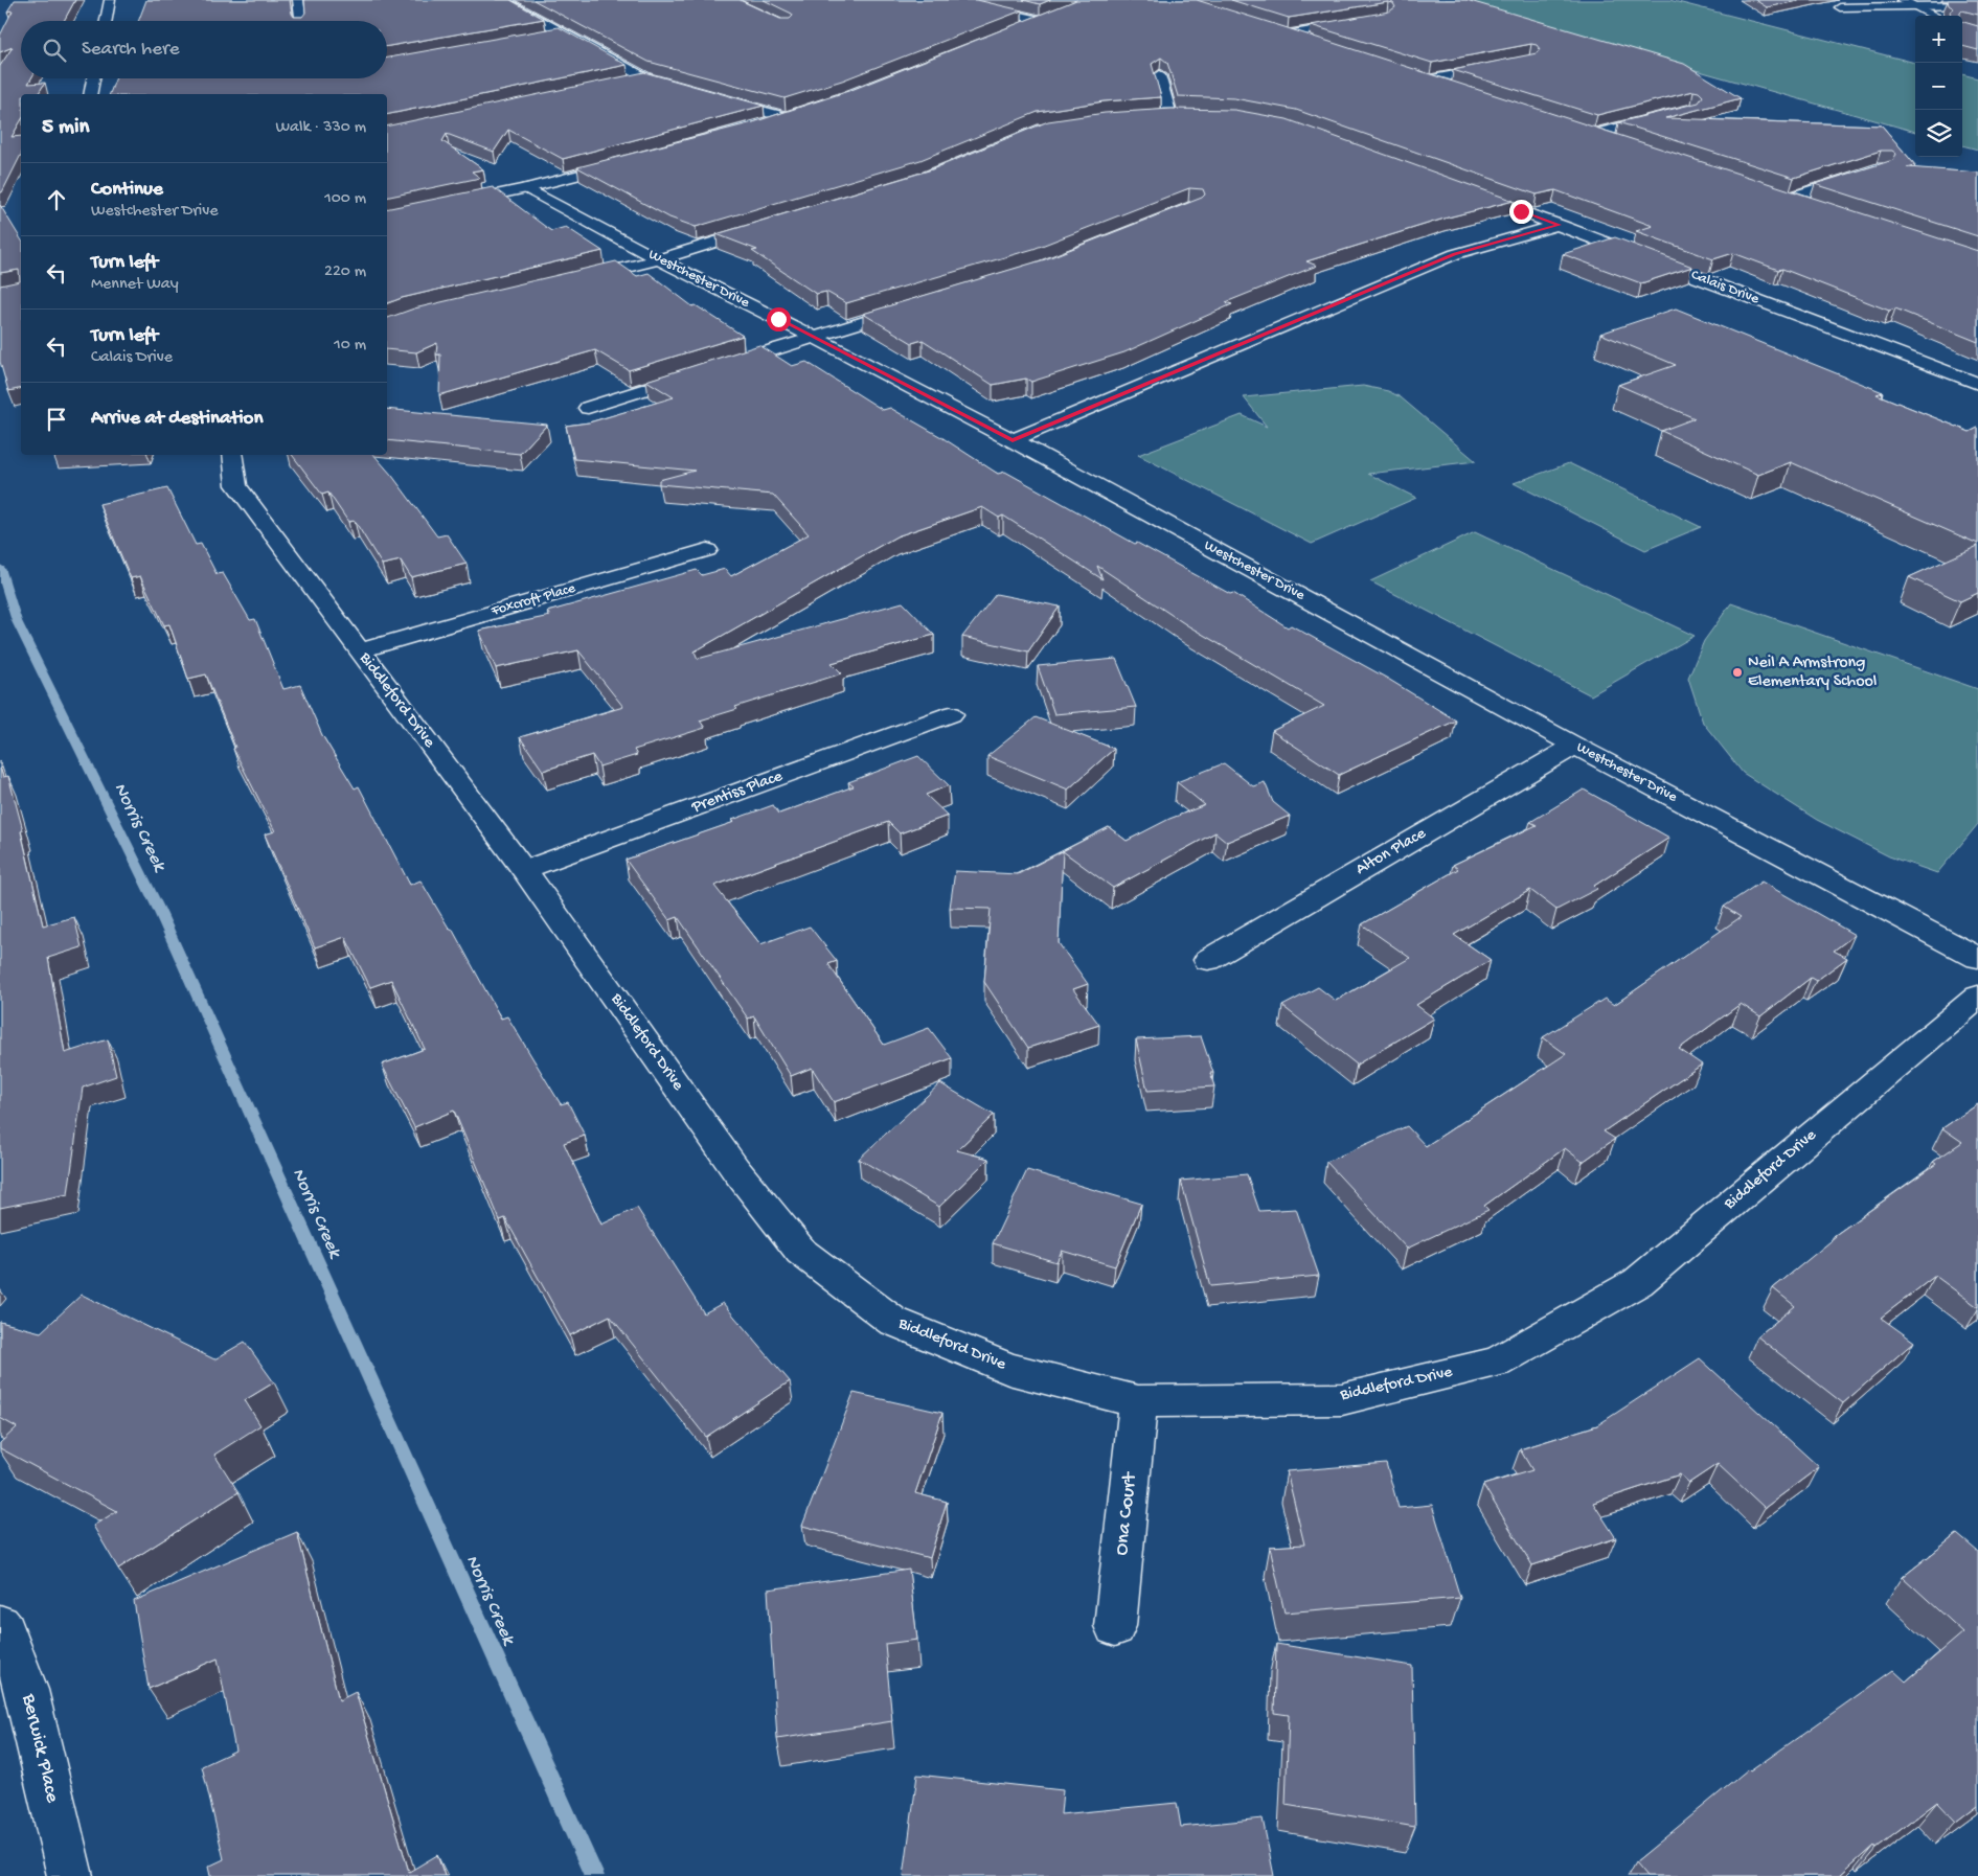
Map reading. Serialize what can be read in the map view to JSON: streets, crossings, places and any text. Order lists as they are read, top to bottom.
{
  "streets": {
    "street": [
      "Westchester Drive",
      "Calais Drive",
      "Foxcroft Place",
      "Biddleford Drive",
      "Prentiss Place",
      "Alton Place",
      "Ona Court",
      "Berwick Place"
    ]
  },
  "crossings": [
    ["Westchester Drive", "Alton Place"],
    ["Foxcroft Place", "Biddleford Drive"],
    ["Biddleford Drive", "Prentiss Place"],
    ["Biddleford Drive", "Ona Court"]
  ],
  "water": ["Norris Creek"],
  "places": ["Neil A Armstrong Elementary School"],
  "page": {
    "map_buttons": ["+", "−"],
    "search": "Search here",
    "heading": ["5 min", "Walk · 330 m"],
    "list": [
      ["Continue", "Westchester Drive", "100 m"],
      ["Turn left", "Mennet Way", "220 m"],
      ["Turn left", "Calais Drive", "10 m"],
      "Arrive at destination"
    ]
  }
}
